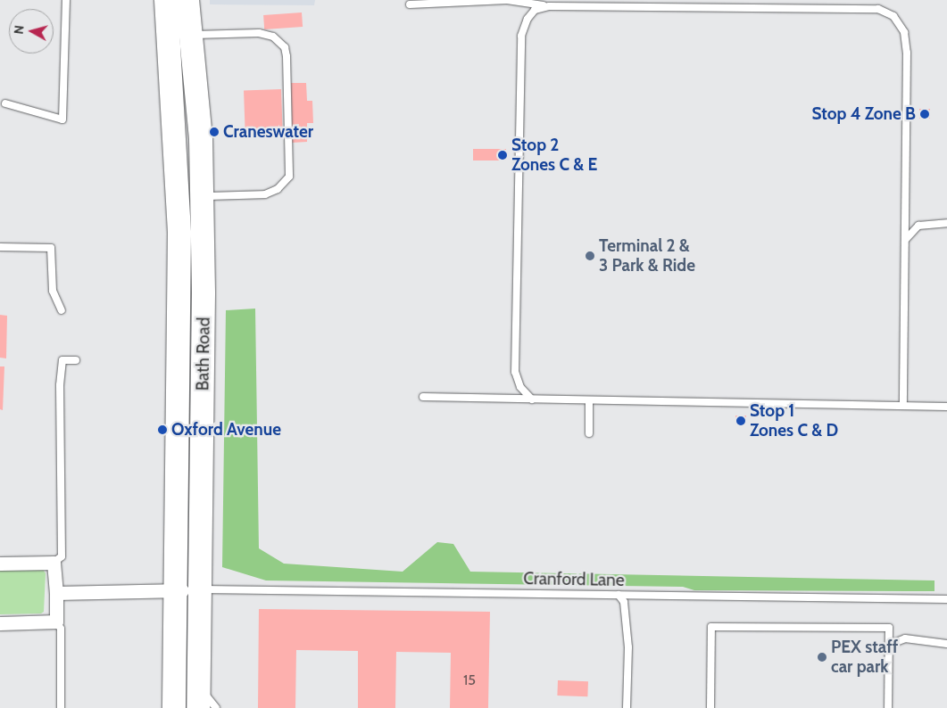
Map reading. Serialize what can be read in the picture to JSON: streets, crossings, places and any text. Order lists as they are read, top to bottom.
{
  "streets": {
    "highway": ["Bath Road"],
    "lane": ["Cranford Lane"]
  },
  "crossings": [
    ["Bath Road", "Cranford Lane"]
  ],
  "places": [
    "Stop 4 Zone B",
    "Craneswater",
    "Stop 2 Zones C & E",
    "Terminal 2 & 3 Park & Ride",
    "Stop 1 Zones C & D",
    "Oxford Avenue",
    "PEX staff car park"
  ],
  "house_numbers": ["15"],
  "north": "left"
}
